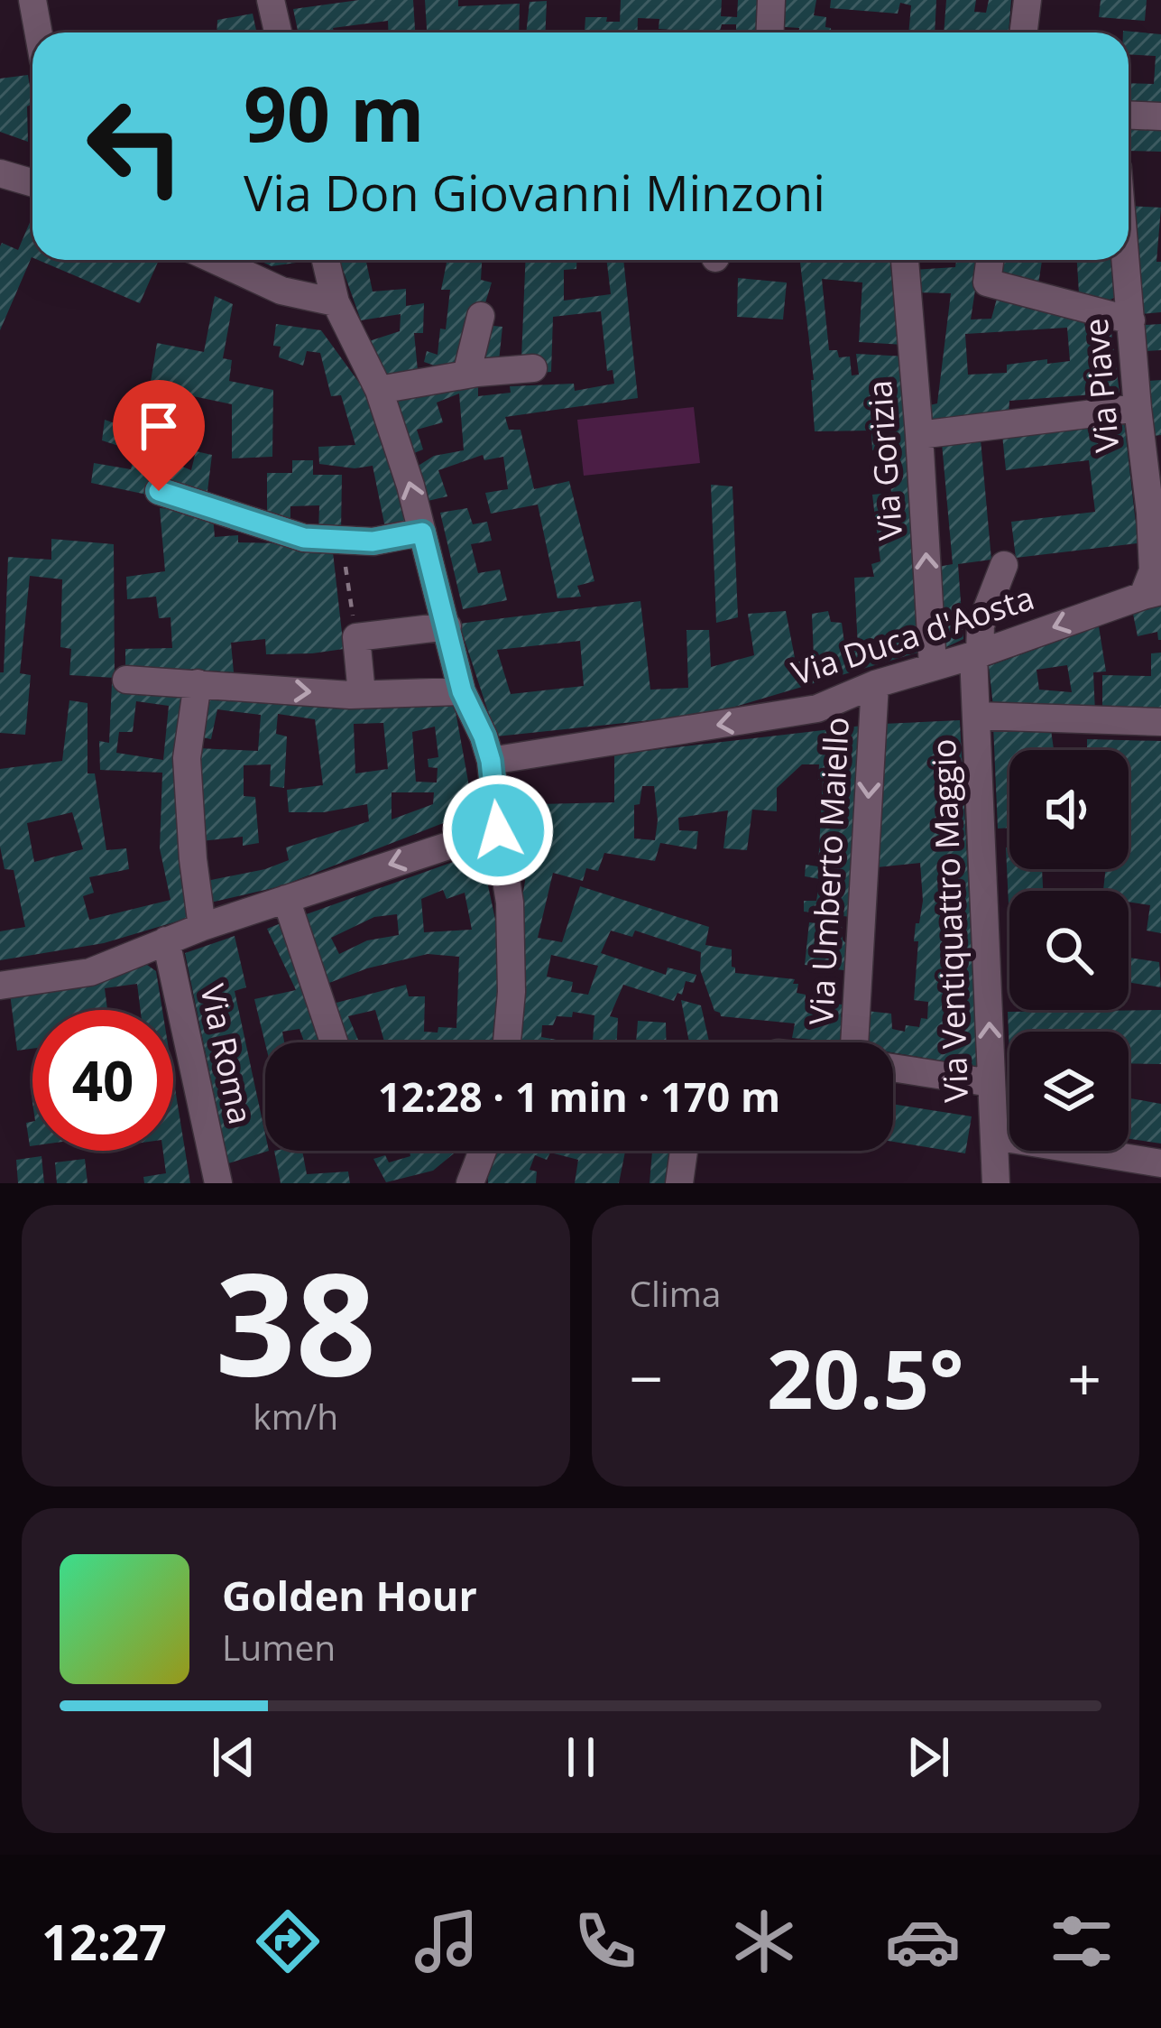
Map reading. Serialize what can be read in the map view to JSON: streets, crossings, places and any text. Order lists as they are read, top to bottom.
{
  "streets": {
    "street": [
      "Via Piave",
      "Via Gorizia",
      "Via Duca d'Aosta",
      "Via Umberto Maiello",
      "Via Ventiquattro Maggio",
      "Via Roma"
    ]
  },
  "crossings": [
    ["Via Piave", "Via Duca d'Aosta"],
    ["Via Gorizia", "Via Duca d'Aosta"],
    ["Via Duca d'Aosta", "Via Umberto Maiello"],
    ["Via Duca d'Aosta", "Via Ventiquattro Maggio"]
  ],
  "one_way": ["Via Gorizia", "Via Umberto Maiello", "Via Ventiquattro Maggio"],
  "page": {
    "turn": ["90 m", "Via Don Giovanni Minzoni"],
    "limit": "40",
    "trip": "12:28 · 1 min · 170 m",
    "tile": [
      ["38", "km/h"],
      "Clima"
    ],
    "heat": ["−", "20.5°", "+"],
    "song": ["Golden Hour", "Lumen"],
    "tabs": "12:27"
  }
}
